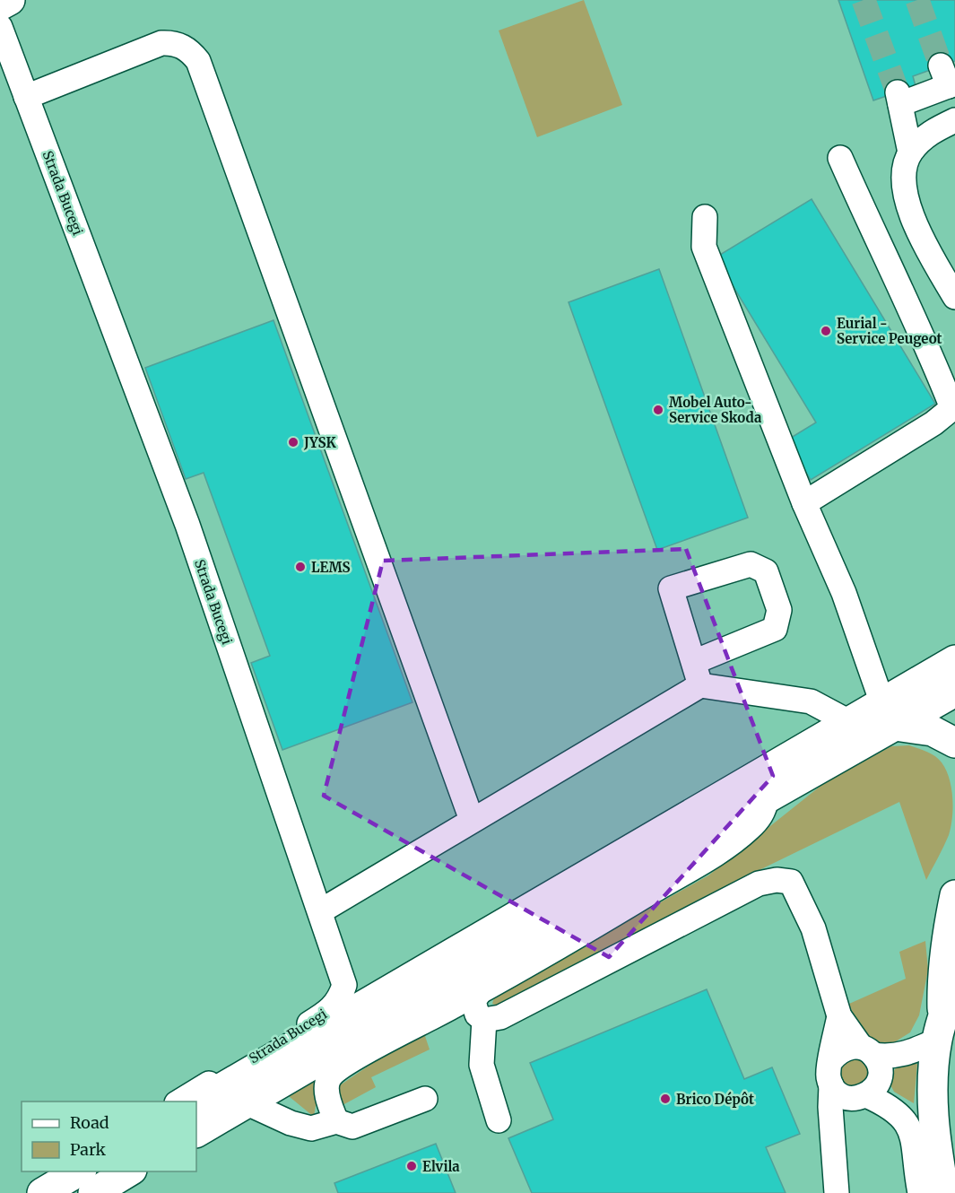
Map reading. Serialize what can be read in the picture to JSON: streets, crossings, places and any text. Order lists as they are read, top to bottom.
{
  "streets": {
    "lane": ["Strada Bucegi"]
  },
  "places": [
    "Eurial - Service Peugeot",
    "Mobel Auto- Service Skoda",
    "JYSK",
    "LEMS",
    "Brico Dépôt",
    "Elvila"
  ],
  "legend": ["Road", "Park"]
}
